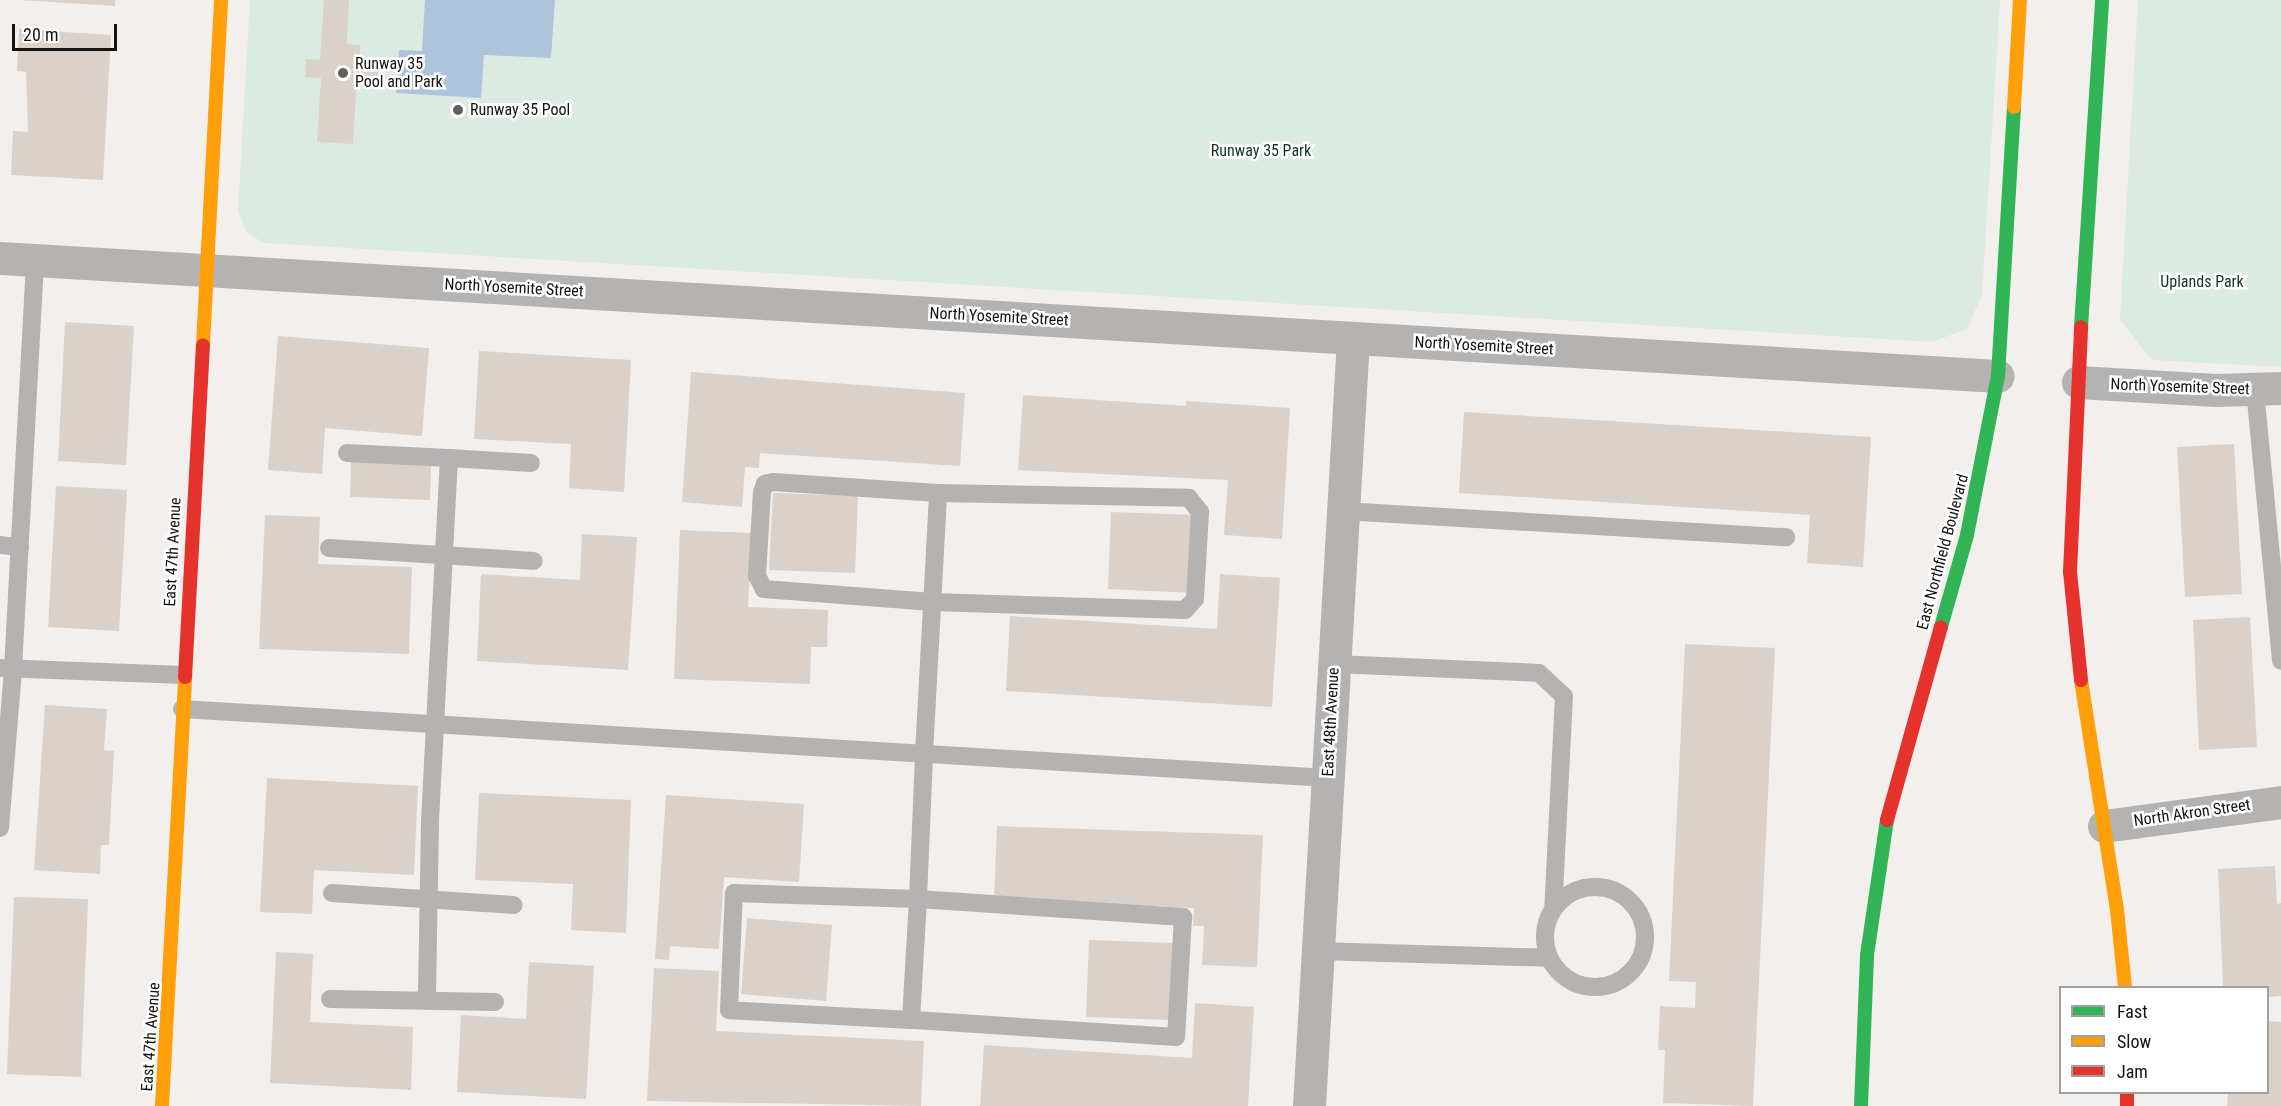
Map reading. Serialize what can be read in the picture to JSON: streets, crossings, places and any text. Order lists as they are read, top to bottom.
{
  "streets": {
    "main road": ["East 47th Avenue", "East Northfield Boulevard"],
    "street": ["North Yosemite Street", "East 48th Avenue", "North Akron Street"]
  },
  "crossings": [
    ["North Yosemite Street", "East 47th Avenue"],
    ["North Yosemite Street", "East Northfield Boulevard"],
    ["North Yosemite Street", "East 48th Avenue"]
  ],
  "parks": ["Runway 35 Park", "Uplands Park"],
  "places": ["Runway 35 Pool and Park", "Runway 35 Pool"],
  "legend": ["Fast", "Slow", "Jam"],
  "scale_bar": "20 m"
}
